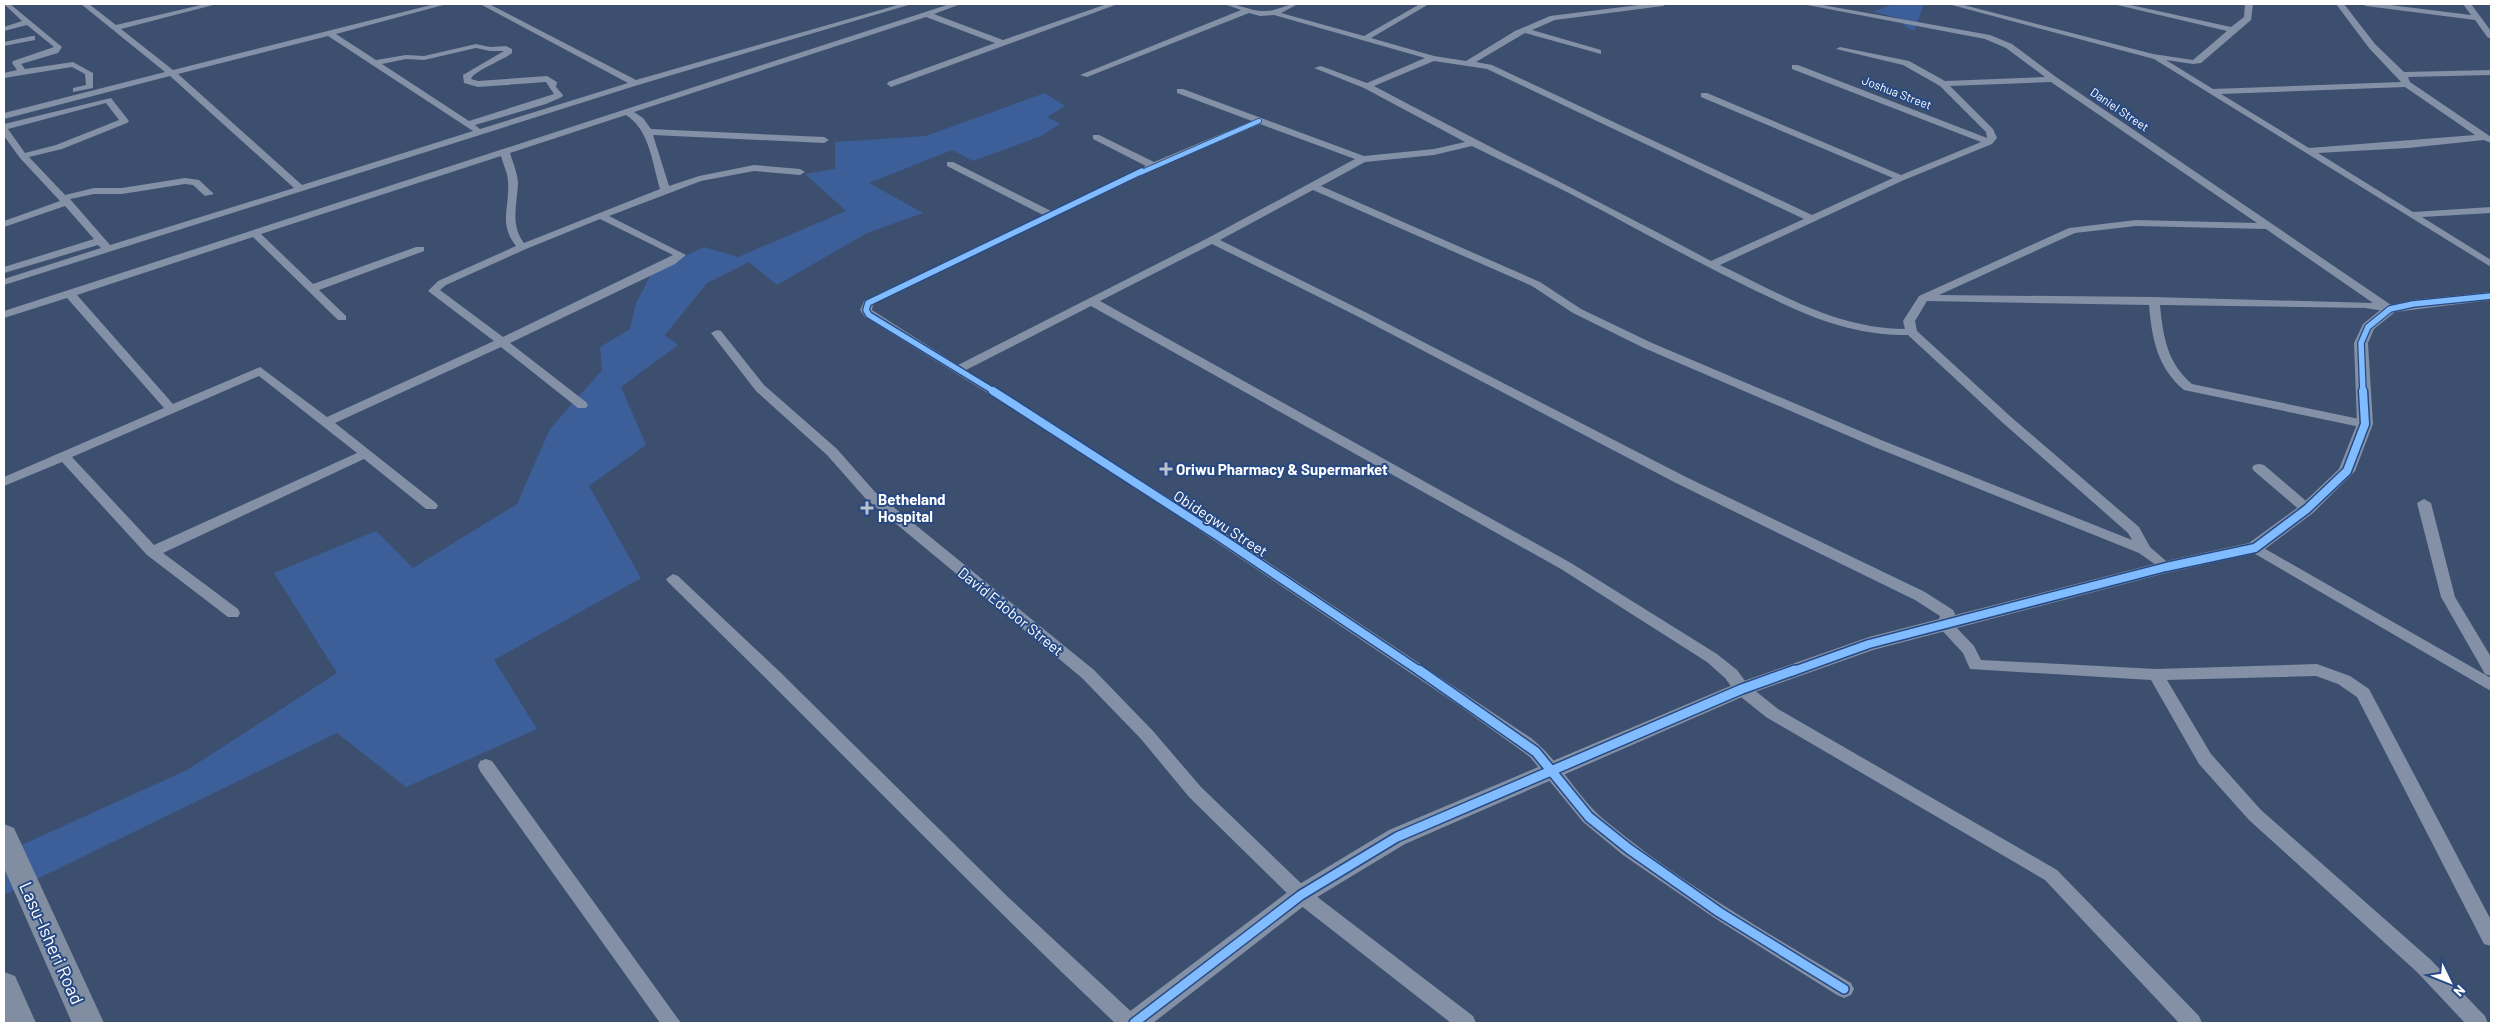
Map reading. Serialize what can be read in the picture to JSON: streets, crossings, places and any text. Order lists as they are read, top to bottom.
{
  "streets": {
    "main road": ["Lasu-Isheri Road"],
    "street": [
      "Joshua Street",
      "Daniel Street",
      "Obidegwu Street",
      "David Edobor Street"
    ]
  },
  "places": {
    "health": ["Oriwu Pharmacy & Supermarket", "Betheland Hospital"]
  },
  "north": "bottom right"
}
